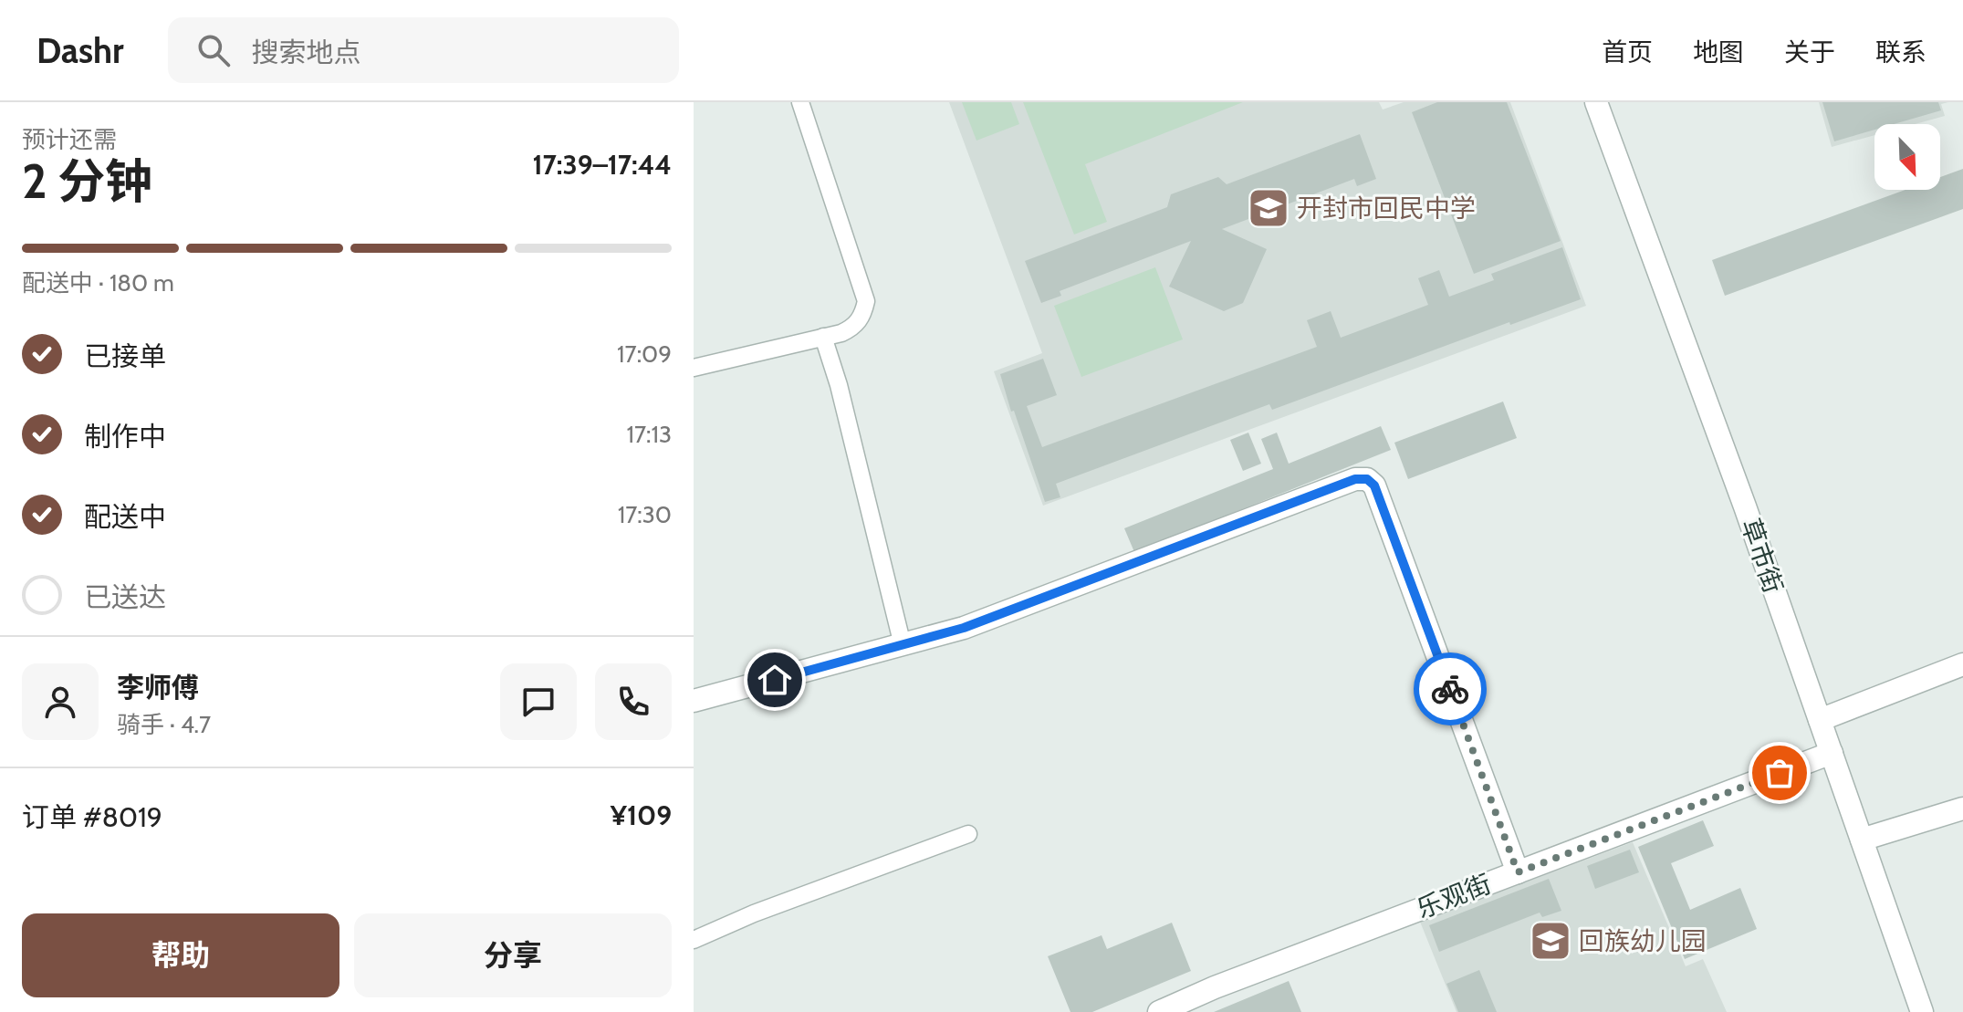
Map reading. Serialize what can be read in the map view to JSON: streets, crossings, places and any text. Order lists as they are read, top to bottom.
{
  "streets": {
    "street": ["草市街", "乐观街"]
  },
  "crossings": [
    ["草市街", "乐观街"]
  ],
  "places": {
    "school or university": ["开封市回民中学", "回族幼儿园"]
  },
  "north": "bottom right",
  "page": {
    "header": "Dashr",
    "search": "搜索地点",
    "nav": [
      "首页",
      "地图",
      "关于",
      "联系"
    ],
    "heading": ["2 分钟", "预计还需", "17:39–17:44"],
    "panel": [
      "李师傅",
      "骑手 · 4.7",
      "订单 #8019",
      "¥109"
    ],
    "bar": "配送中 · 180 m",
    "list": [
      ["已接单", "17:09"],
      ["制作中", "17:13"],
      ["配送中", "17:30"],
      "已送达"
    ],
    "buttons": ["帮助", "分享"]
  }
}
